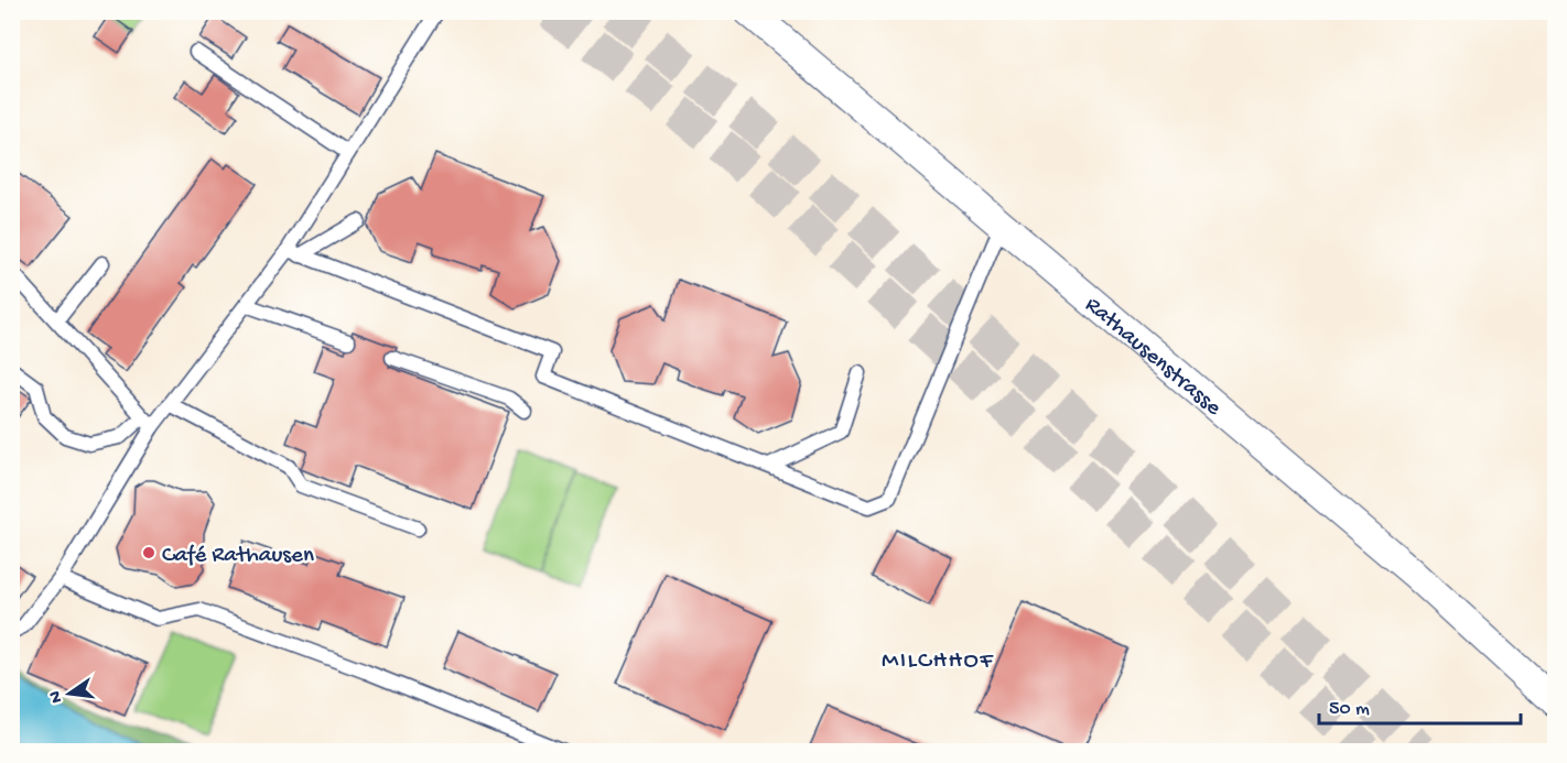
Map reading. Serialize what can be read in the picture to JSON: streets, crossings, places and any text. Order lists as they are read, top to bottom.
{
  "streets": {
    "street": ["Rathausenstrasse"]
  },
  "districts": ["MILCHHOF"],
  "places": ["Café Rathausen"],
  "scale_bar": "50 m",
  "north": "left"
}
